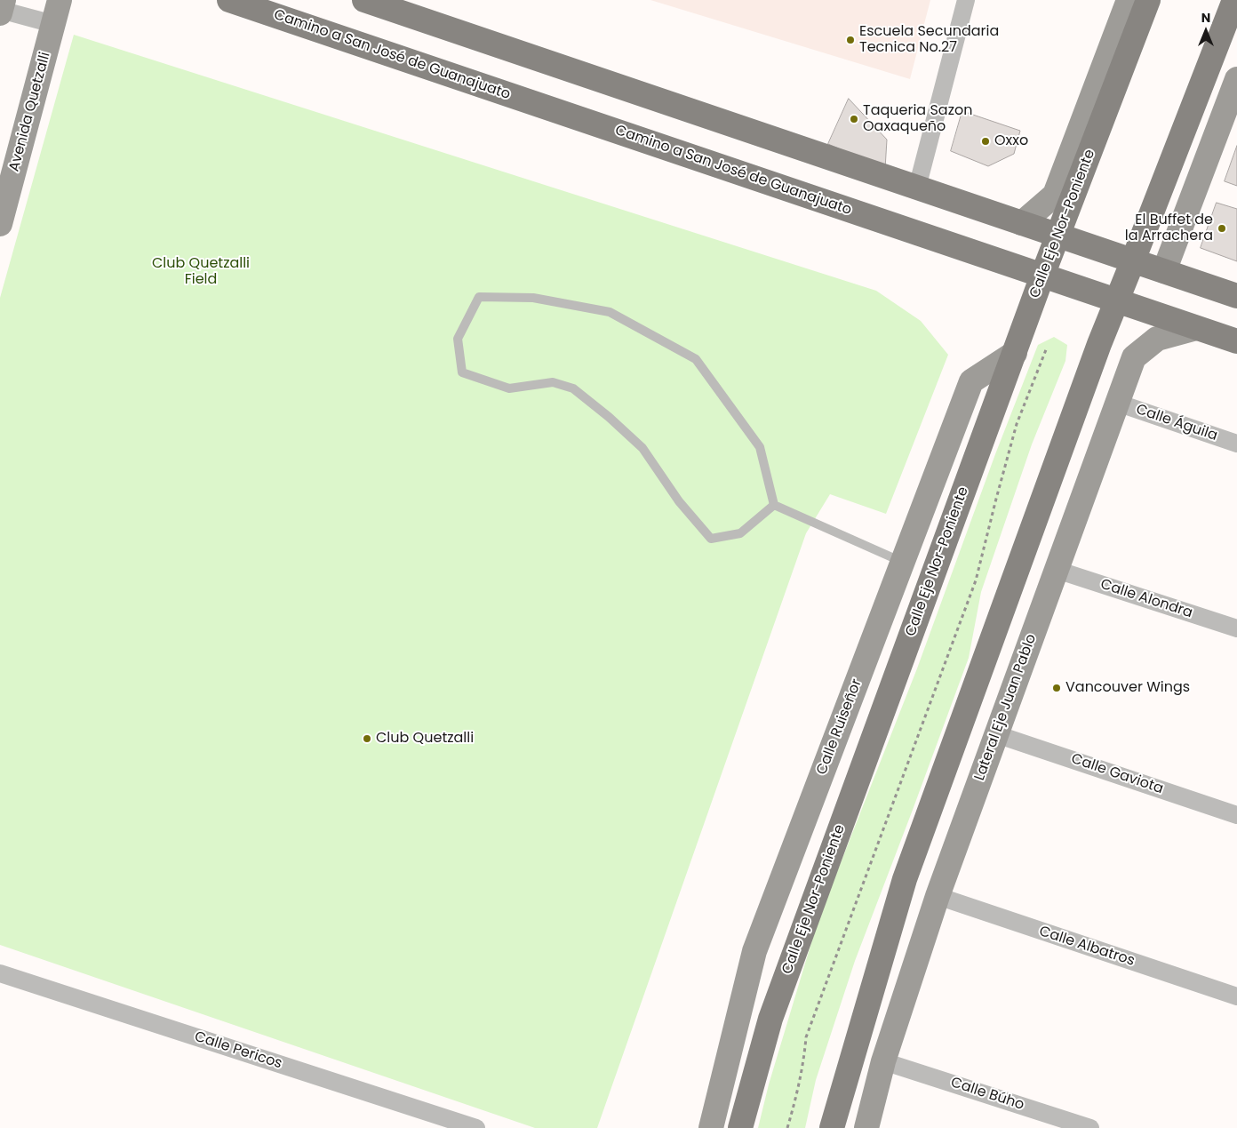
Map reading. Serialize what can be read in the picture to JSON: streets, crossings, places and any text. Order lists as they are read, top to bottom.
{
  "streets": {
    "main road": ["Camino a San José de Guanajuato", "Calle Eje Nor-Poniente"],
    "street": [
      "Avenida Quetzalli",
      "Calle Águila",
      "Calle Alondra",
      "Lateral Eje Juan Pablo",
      "Calle Ruiseñor",
      "Calle Gaviota",
      "Calle Albatros",
      "Calle Pericos",
      "Calle Búho"
    ]
  },
  "crossings": [
    ["Camino a San José de Guanajuato", "Calle Eje Nor-Poniente"],
    ["Camino a San José de Guanajuato", "Lateral Eje Juan Pablo"],
    ["Calle Eje Nor-Poniente", "Calle Ruiseñor"],
    ["Calle Águila", "Lateral Eje Juan Pablo"],
    ["Calle Alondra", "Lateral Eje Juan Pablo"],
    ["Lateral Eje Juan Pablo", "Calle Gaviota"],
    ["Lateral Eje Juan Pablo", "Calle Albatros"],
    ["Lateral Eje Juan Pablo", "Calle Búho"]
  ],
  "parks": ["Club Quetzalli Field"],
  "places": [
    "Escuela Secundaria Tecnica No.27",
    "Taqueria Sazon Oaxaqueño",
    "Oxxo",
    "El Buffet de la Arrachera",
    "Vancouver Wings",
    "Club Quetzalli"
  ],
  "north": "top"
}
